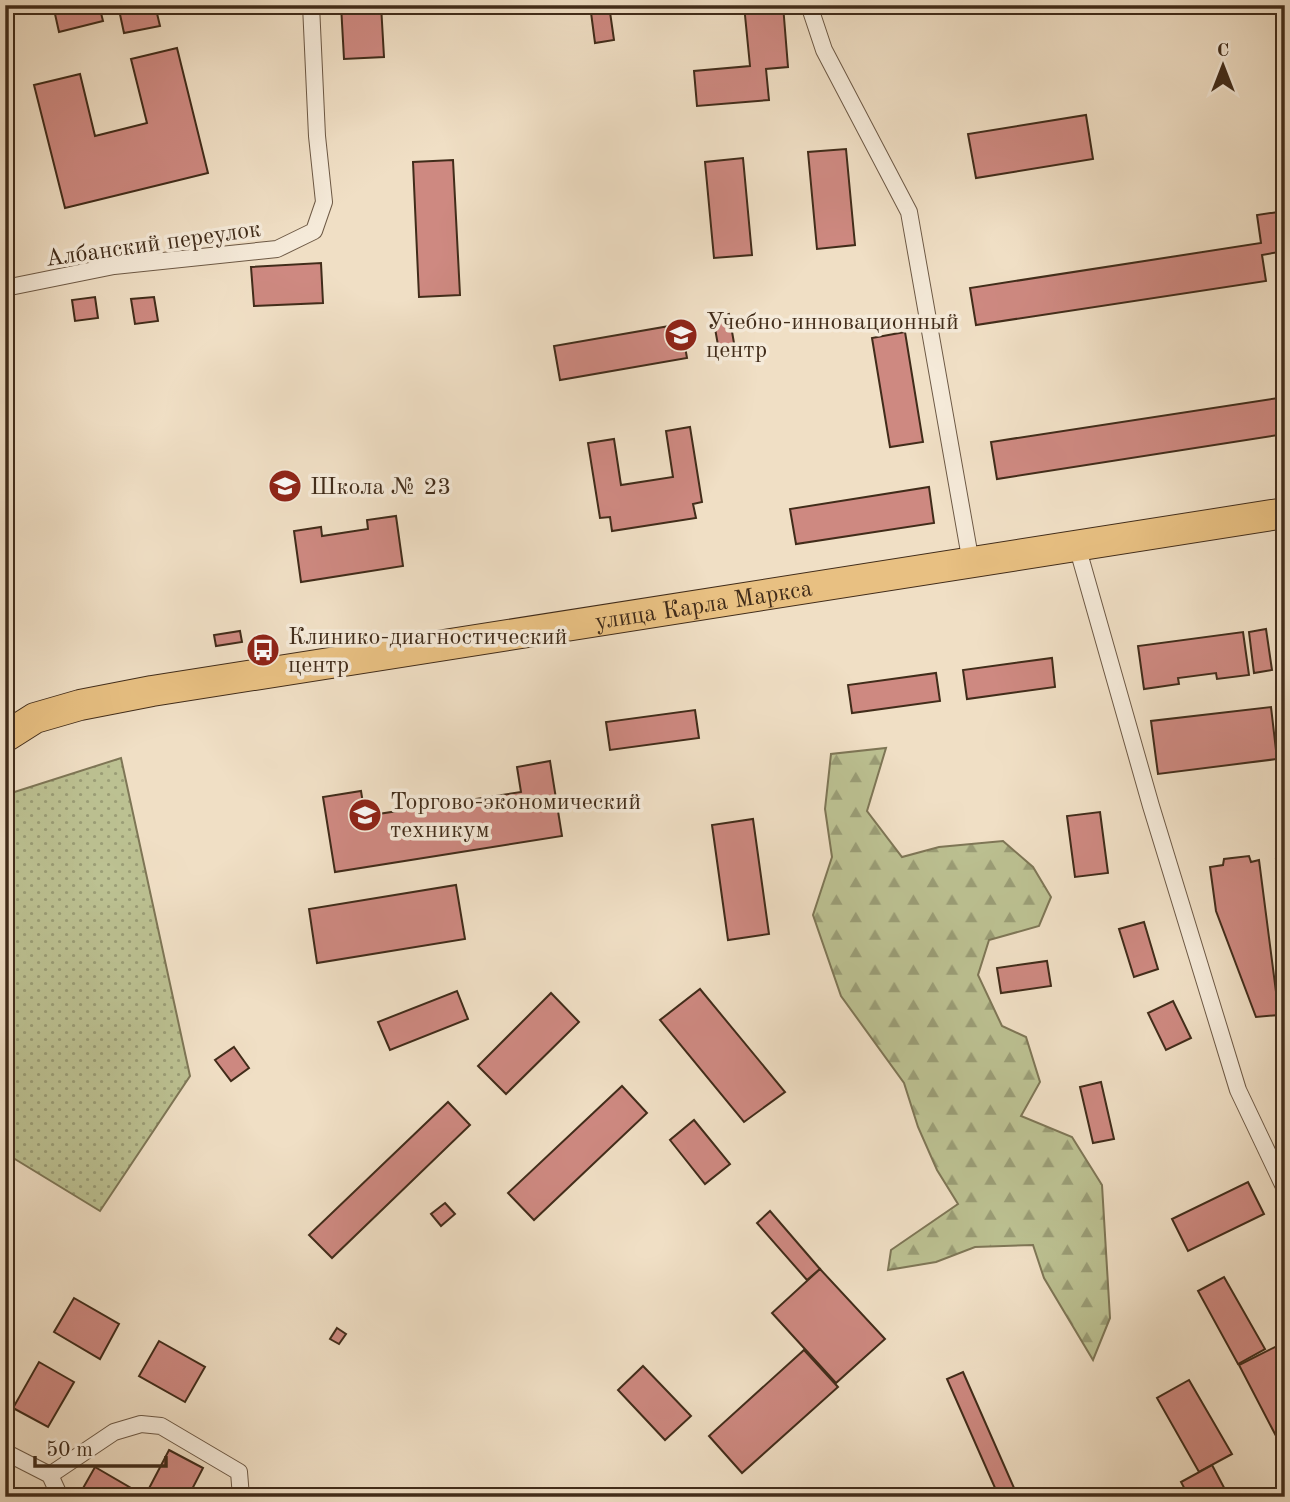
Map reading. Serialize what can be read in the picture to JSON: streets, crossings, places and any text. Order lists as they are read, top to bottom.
{
  "streets": {
    "highway": ["улица Карла Маркса"],
    "street": ["Албанский переулок"]
  },
  "places": {
    "school or university": ["Учебно-инновационный центр", "Школа № 23", "Торгово-экономический техникум"],
    "bus stop": ["Клинико-диагностический центр"]
  },
  "scale_bar": "50 m",
  "north": "top"
}
